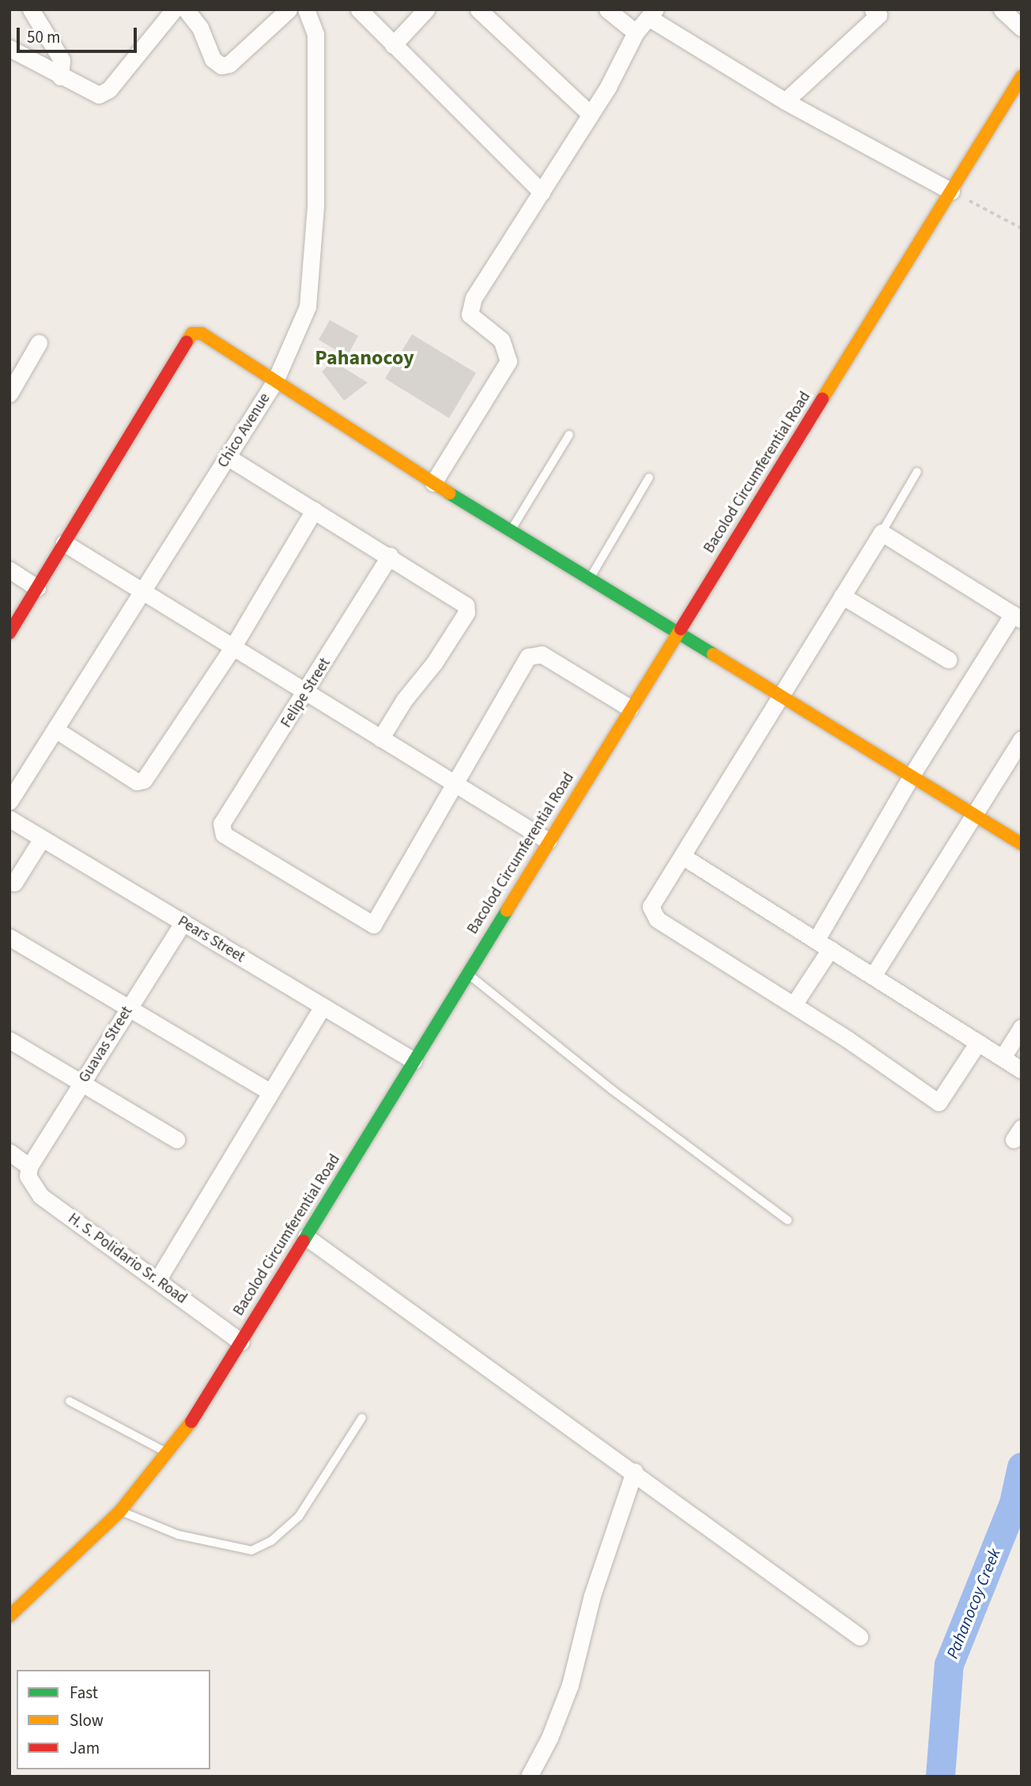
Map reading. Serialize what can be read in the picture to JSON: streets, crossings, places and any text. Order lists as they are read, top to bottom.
{
  "streets": {
    "main road": ["Bacolod Circumferential Road"],
    "street": [
      "Chico Avenue",
      "Felipe Street",
      "Pears Street",
      "Guavas Street",
      "H. S. Polidario Sr. Road"
    ]
  },
  "crossings": [
    ["Bacolod Circumferential Road", "Pears Street"],
    ["Bacolod Circumferential Road", "H. S. Polidario Sr. Road"],
    ["Pears Street", "Guavas Street"],
    ["Guavas Street", "H. S. Polidario Sr. Road"]
  ],
  "districts": ["Pahanocoy"],
  "water": ["Pahanocoy Creek"],
  "legend": ["Fast", "Slow", "Jam"],
  "scale_bar": "50 m"
}
